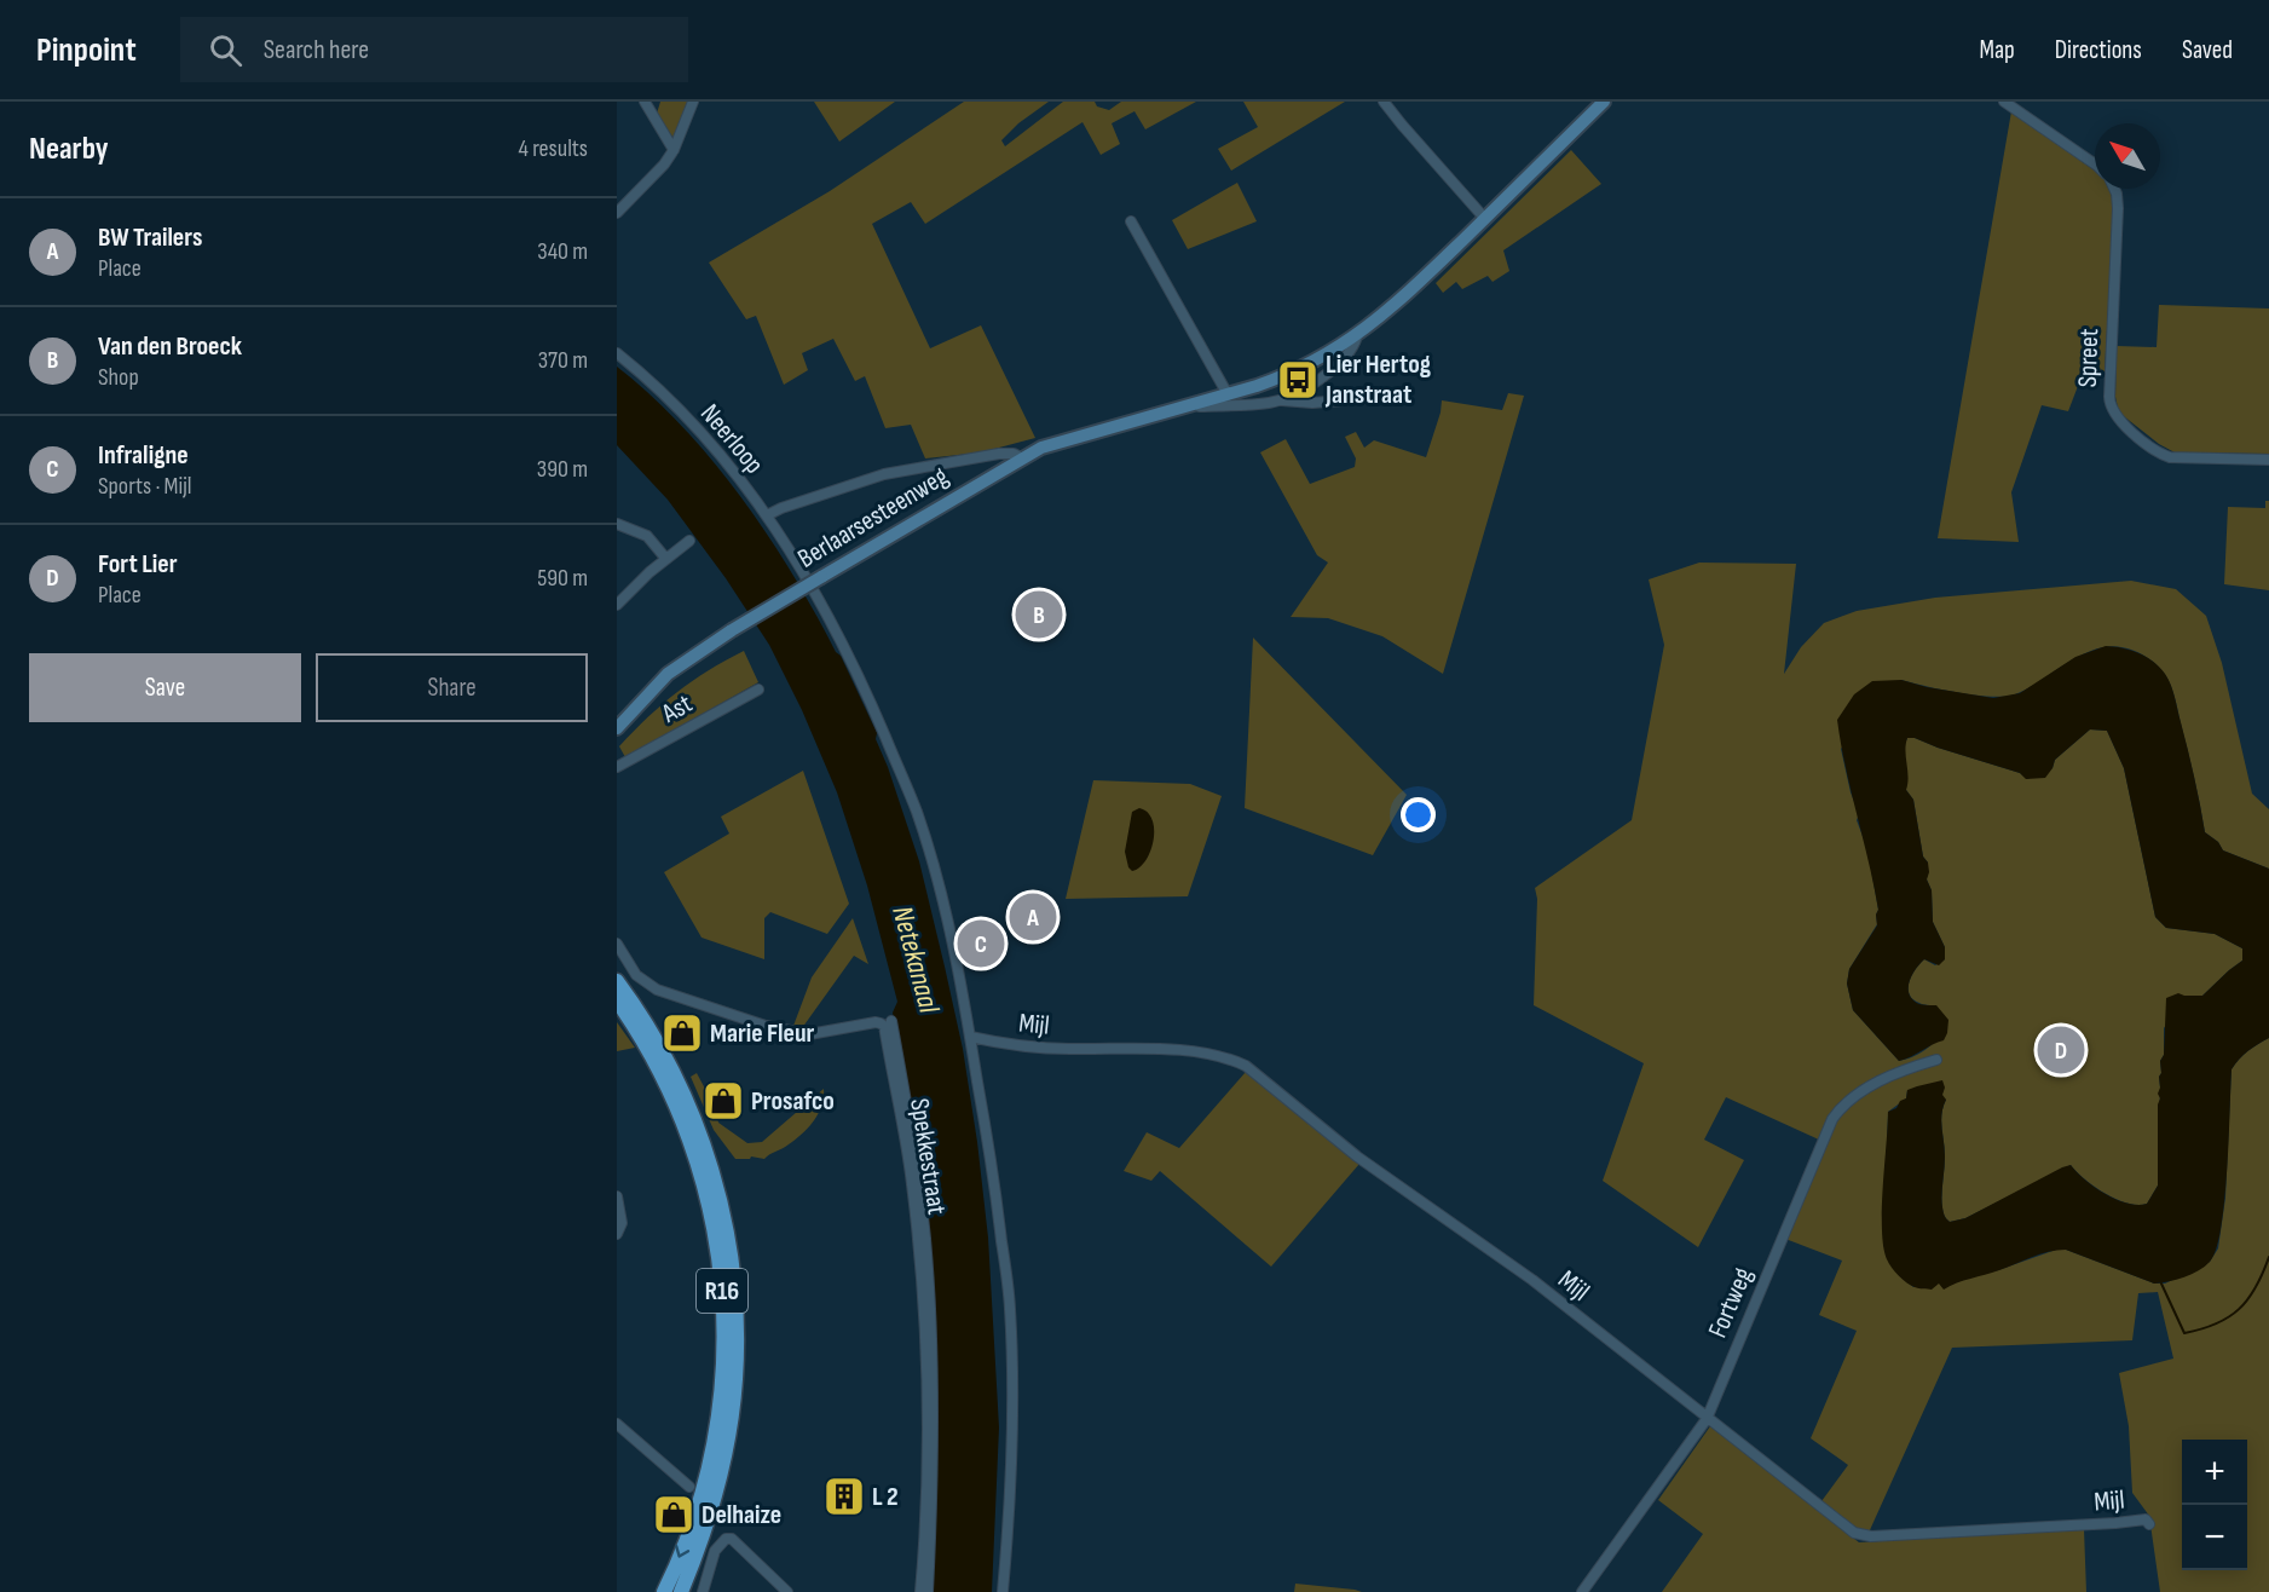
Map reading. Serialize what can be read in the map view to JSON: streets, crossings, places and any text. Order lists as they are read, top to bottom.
{
  "streets": {
    "main road": ["R16"],
    "street": [
      "Spreet",
      "Neerloop",
      "Berlaarsesteenweg",
      "Ast",
      "Mijl",
      "Spekkestraat",
      "Fortweg"
    ]
  },
  "crossings": [
    ["Neerloop", "Mijl"],
    ["Mijl", "Fortweg"]
  ],
  "water": ["Netekanaal"],
  "places": {
    "bus stop": ["Lier Hertog Janstraat"],
    "shop": ["Marie Fleur", "Prosafco", "Delhaize"],
    "building": ["L 2"]
  },
  "north": "top left",
  "page": {
    "header": "Pinpoint",
    "search": "Search here",
    "nav": ["Map", "Directions", "Saved"],
    "heading": ["Nearby", "4 results"],
    "list": [
      {
        "mark": "A",
        "name": "BW Trailers",
        "note": "Place",
        "value": "340 m"
      },
      {
        "mark": "B",
        "name": "Van den Broeck",
        "note": "Shop",
        "value": "370 m"
      },
      {
        "mark": "C",
        "name": "Infraligne",
        "note": "Sports · Mijl",
        "value": "390 m"
      },
      {
        "mark": "D",
        "name": "Fort Lier",
        "note": "Place",
        "value": "590 m"
      }
    ],
    "pins": [
      "B",
      "A",
      "C",
      "D"
    ],
    "buttons": ["Save", "Share"],
    "map_buttons": ["+", "−"]
  }
}
